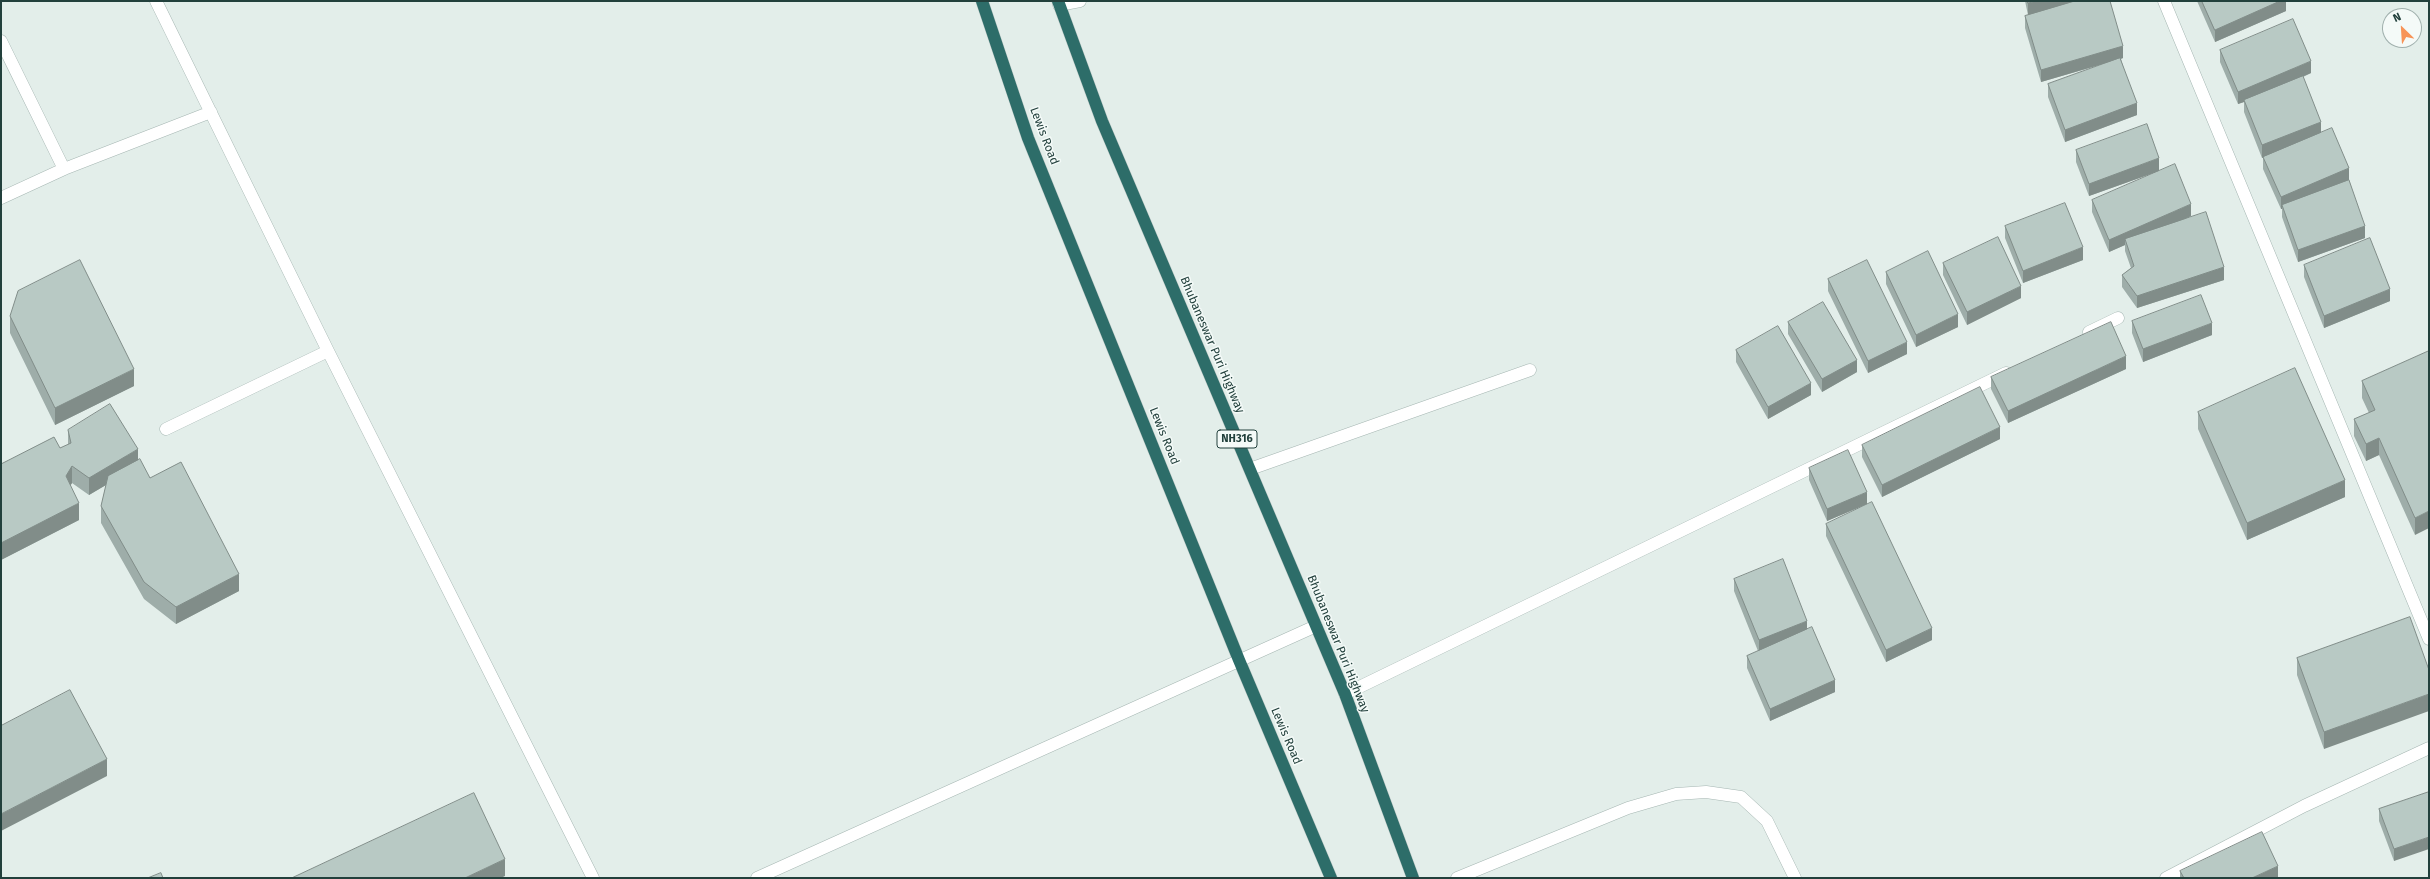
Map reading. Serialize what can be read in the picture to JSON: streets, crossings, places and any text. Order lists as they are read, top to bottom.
{
  "streets": {
    "highway": ["Lewis Road", "Bhubaneswar Puri Highway", "NH316"]
  },
  "north": "top left"
}
